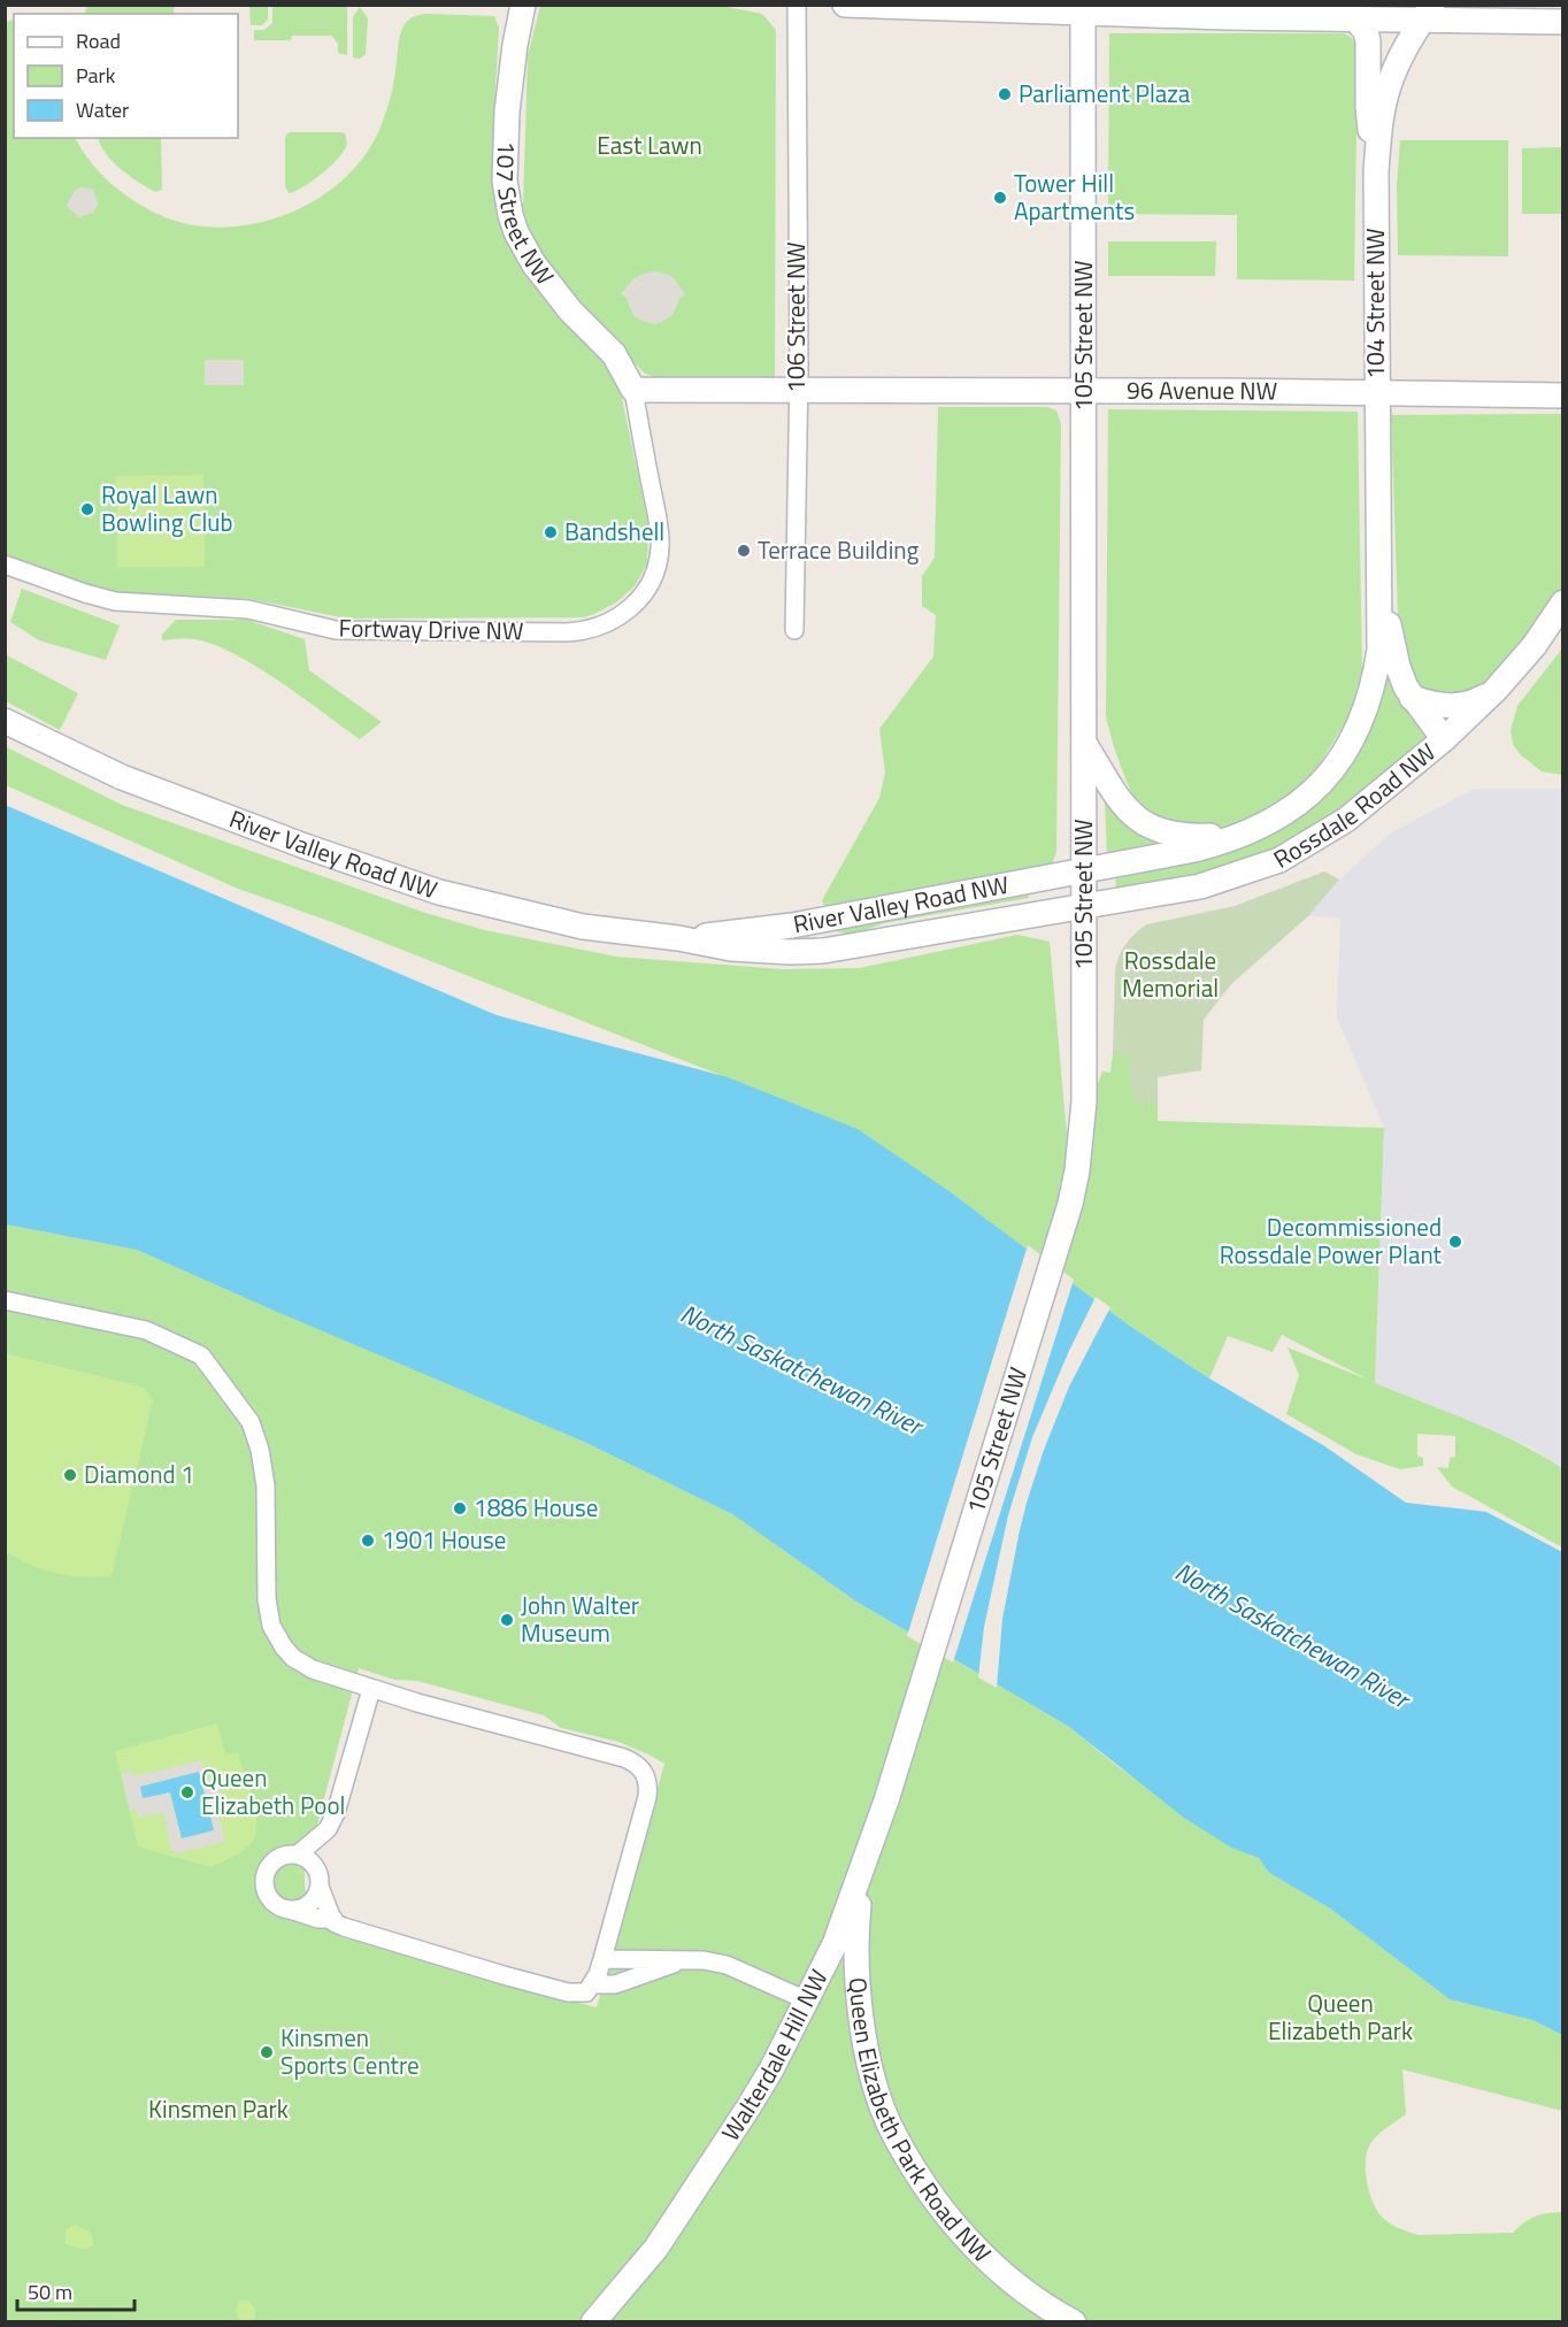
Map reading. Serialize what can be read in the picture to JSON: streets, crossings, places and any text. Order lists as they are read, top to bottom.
{
  "streets": {
    "main road": [
      "107 Street NW",
      "104 Street NW",
      "105 Street NW",
      "96 Avenue NW",
      "Rossdale Road NW",
      "River Valley Road NW",
      "Walterdale Hill NW",
      "Queen Elizabeth Park Road NW"
    ],
    "street": ["106 Street NW", "Fortway Drive NW"]
  },
  "crossings": [
    ["107 Street NW", "96 Avenue NW"],
    ["107 Street NW", "Fortway Drive NW"],
    ["104 Street NW", "96 Avenue NW"],
    ["104 Street NW", "Rossdale Road NW"],
    ["106 Street NW", "96 Avenue NW"],
    ["105 Street NW", "96 Avenue NW"],
    ["105 Street NW", "Rossdale Road NW"],
    ["105 Street NW", "River Valley Road NW"],
    ["105 Street NW", "Walterdale Hill NW"],
    ["96 Avenue NW", "Fortway Drive NW"],
    ["Rossdale Road NW", "River Valley Road NW"],
    ["Walterdale Hill NW", "Queen Elizabeth Park Road NW"]
  ],
  "water": ["North Saskatchewan River"],
  "parks": [
    "East Lawn",
    "Rossdale Memorial",
    "Queen Elizabeth Park",
    "Kinsmen Park"
  ],
  "places": [
    "Parliament Plaza",
    "Tower Hill Apartments",
    "Royal Lawn Bowling Club",
    "Bandshell",
    "Terrace Building",
    "Decommissioned Rossdale Power Plant",
    "Diamond 1",
    "1886 House",
    "1901 House",
    "John Walter Museum",
    "Queen Elizabeth Pool",
    "Kinsmen Sports Centre"
  ],
  "legend": ["Road", "Park", "Water"],
  "scale_bar": "50 m"
}
